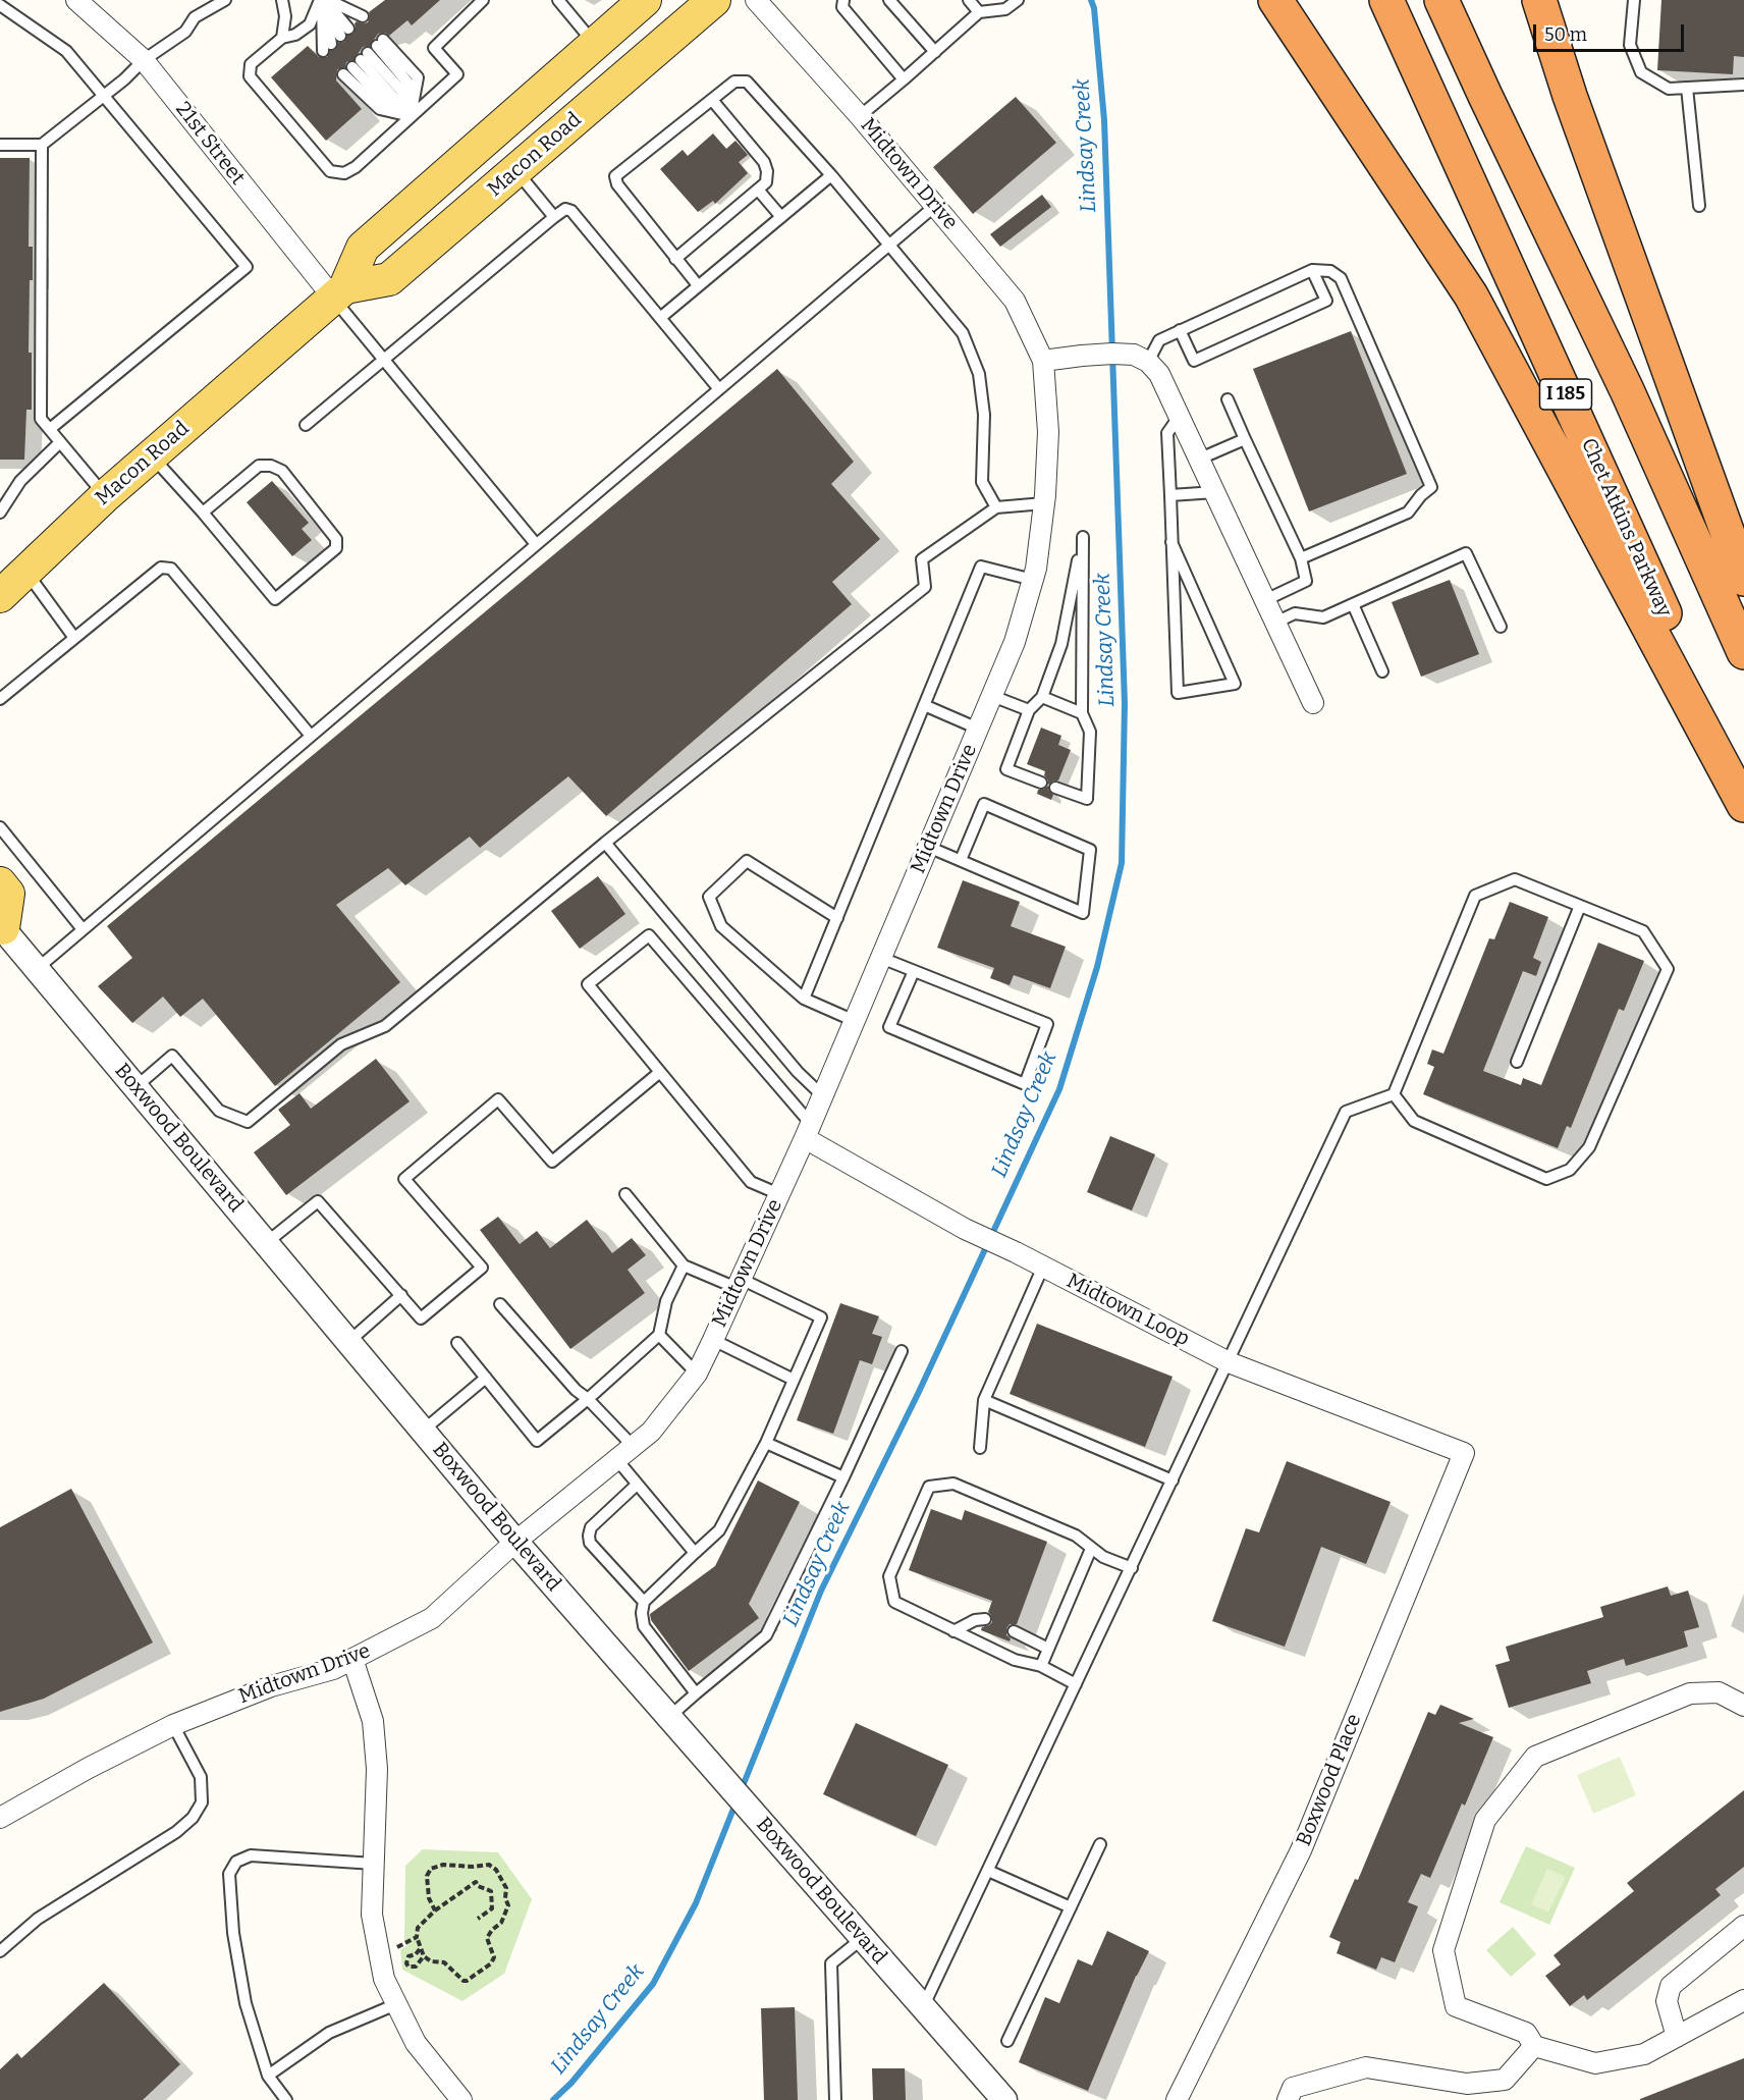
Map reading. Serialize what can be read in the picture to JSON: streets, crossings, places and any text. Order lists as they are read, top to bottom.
{
  "streets": {
    "highway": ["I 185", "Chet Atkins Parkway"],
    "main road": ["Macon Road"],
    "street": [
      "21st Street",
      "Midtown Drive",
      "Boxwood Boulevard",
      "Midtown Loop",
      "Boxwood Place"
    ]
  },
  "crossings": [
    ["21st Street", "Macon Road"],
    ["Midtown Drive", "Boxwood Boulevard"],
    ["Midtown Drive", "Midtown Loop"],
    ["Midtown Loop", "Boxwood Place"]
  ],
  "water": ["Lindsay Creek"],
  "scale_bar": "50 m"
}
